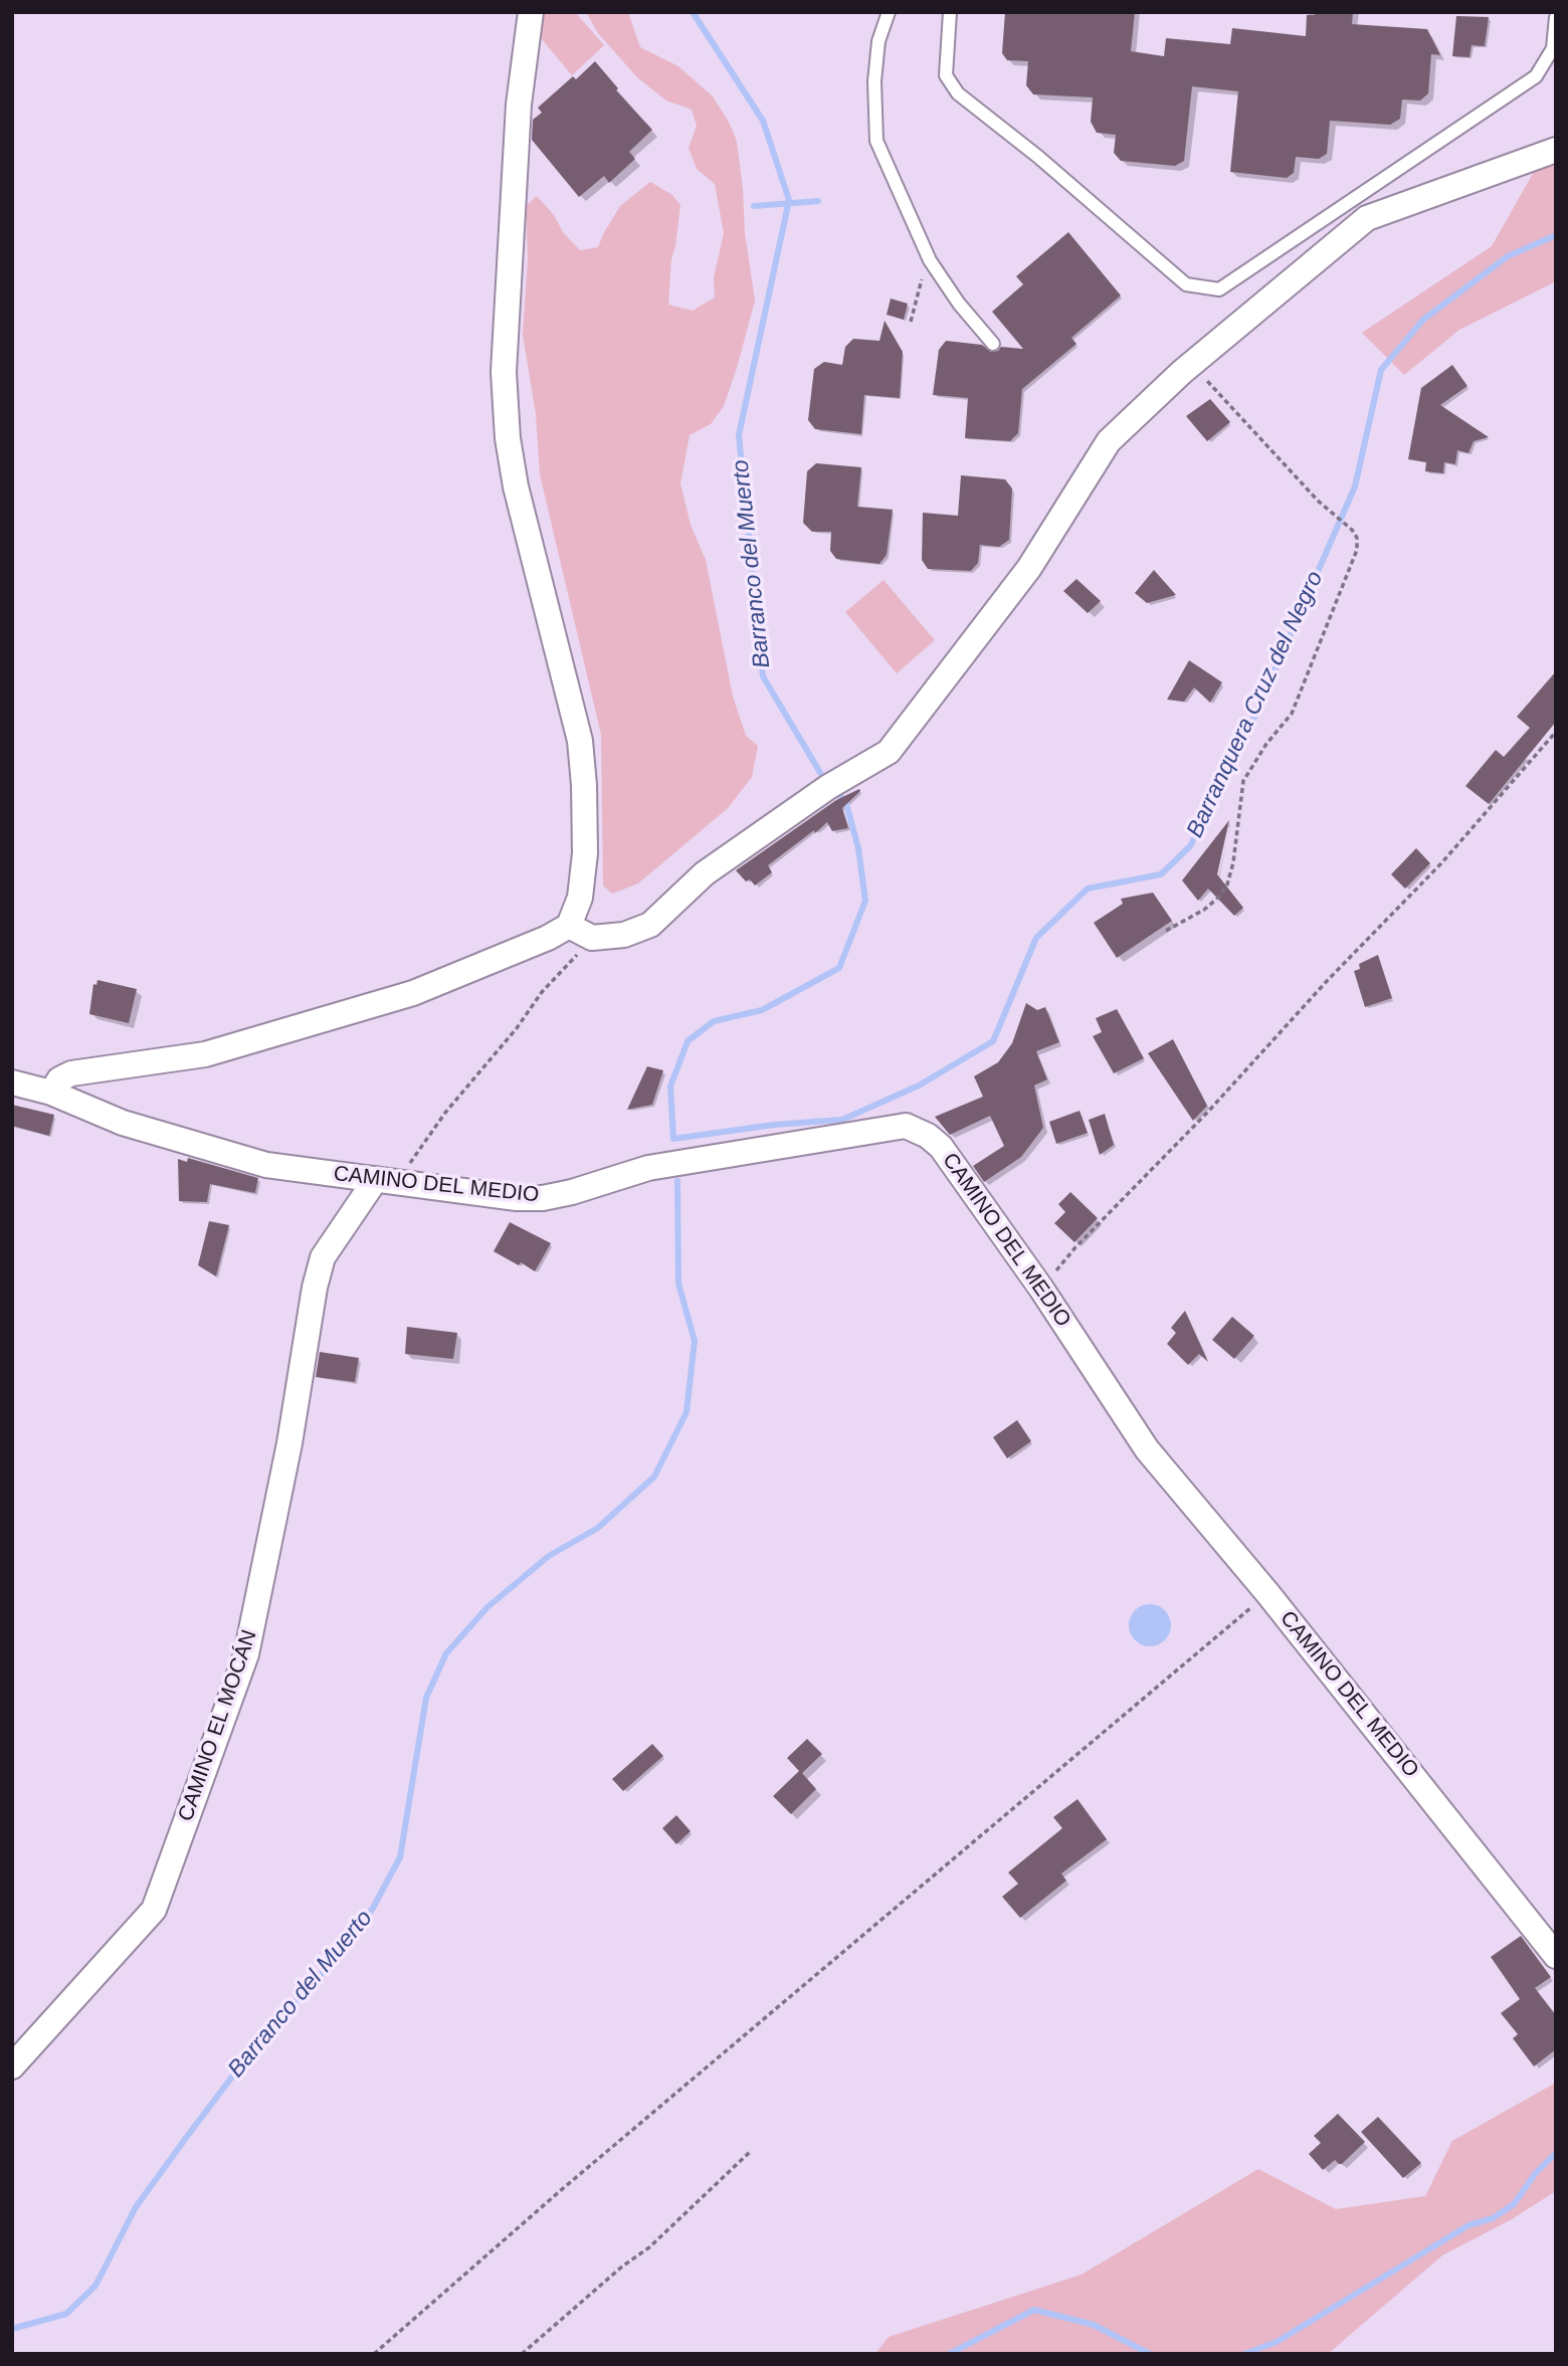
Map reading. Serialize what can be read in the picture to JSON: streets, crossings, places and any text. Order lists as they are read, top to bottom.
{
  "streets": {
    "street": ["CAMINO DEL MEDIO", "CAMINO EL MOCÁN"]
  },
  "crossings": [
    ["CAMINO DEL MEDIO", "CAMINO EL MOCÁN"]
  ],
  "water": ["Barranco del Muerto", "Barranquera Cruz del Negro"]
}
